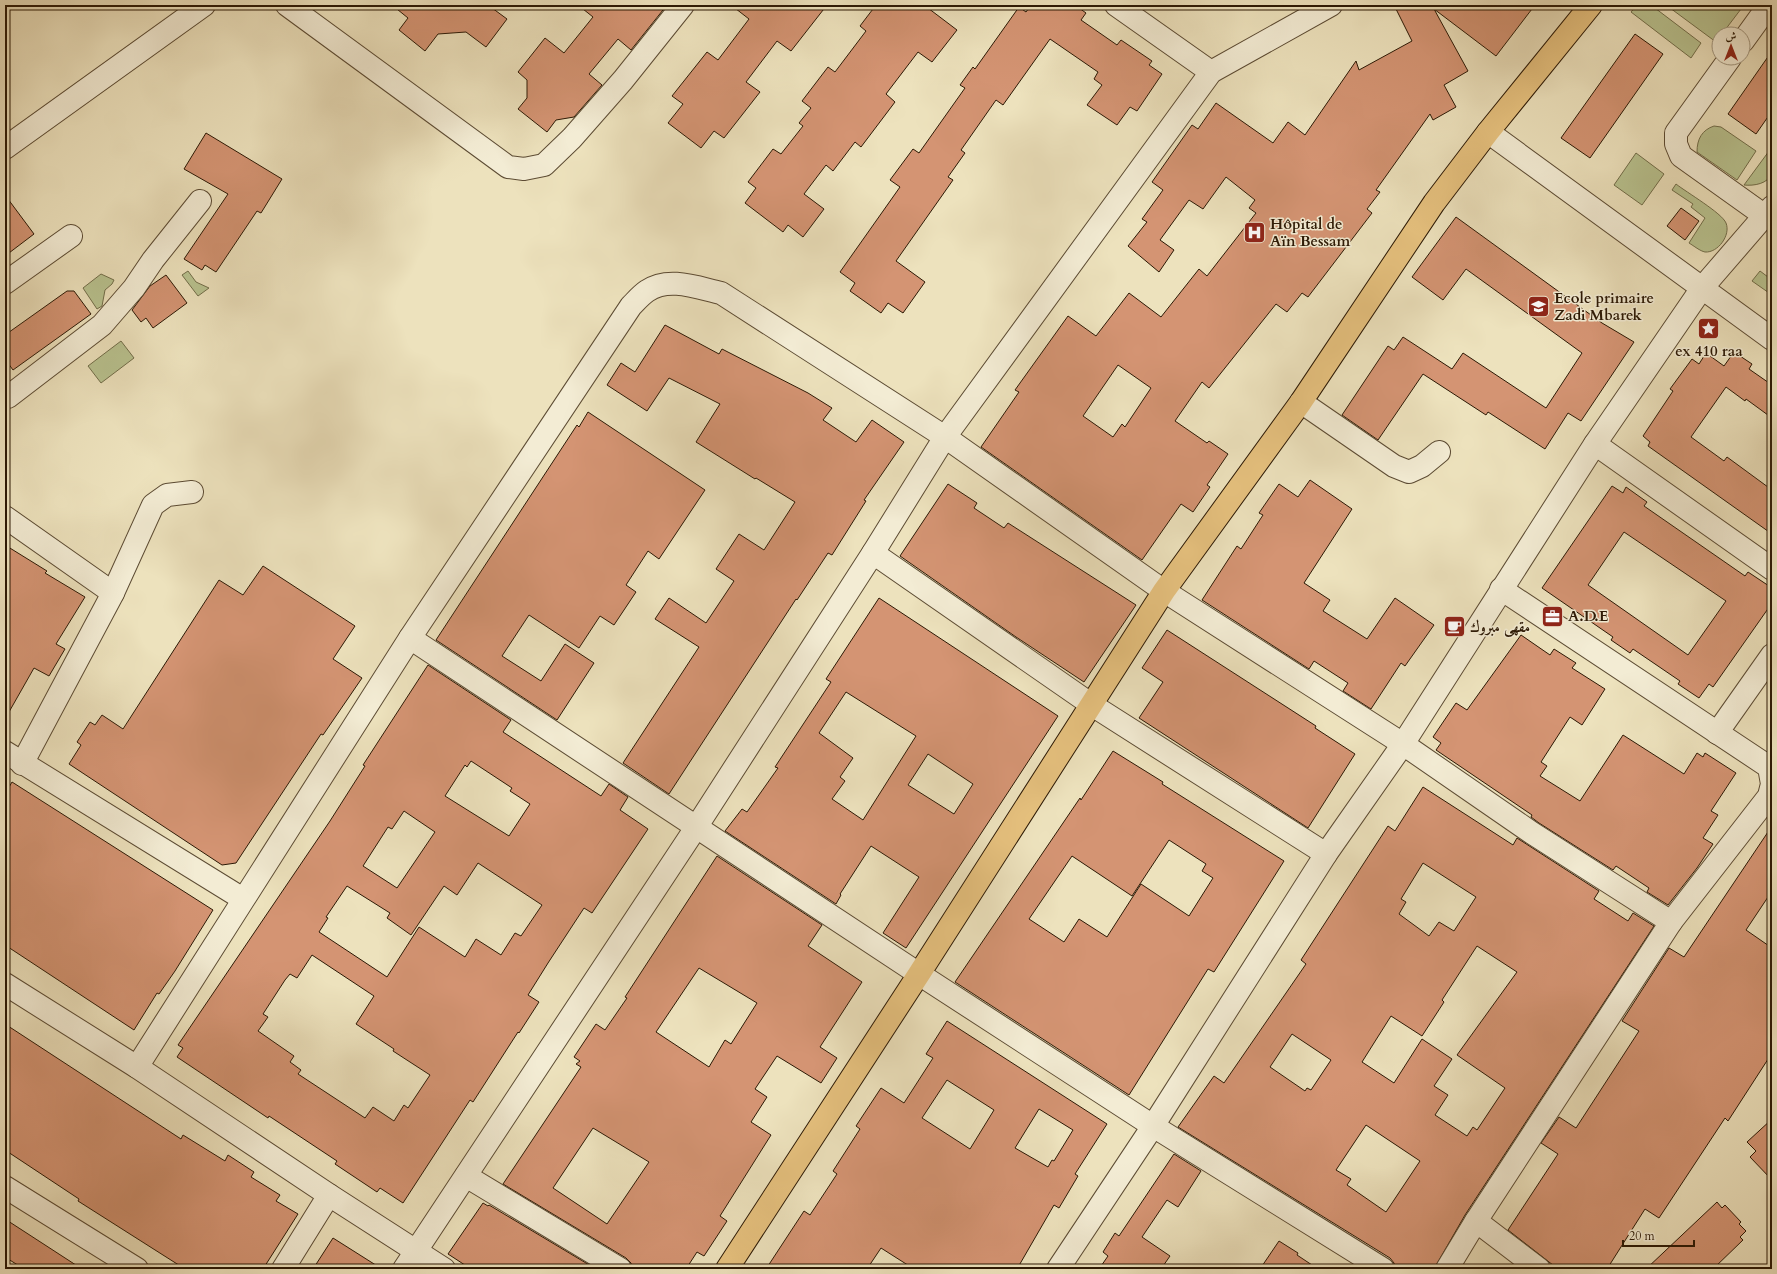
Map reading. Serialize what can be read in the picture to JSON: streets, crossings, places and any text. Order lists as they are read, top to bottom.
{
  "places": {
    "hospital": ["Hôpital de Aïn Bessam"],
    "school or university": ["Ecole primaire Zadi Mbarek"],
    "place": ["ex 410 raa"],
    "office": ["A.D.E"],
    "cafe": ["مقهى مبروك"]
  },
  "scale_bar": "20 m",
  "north": "top"
}
